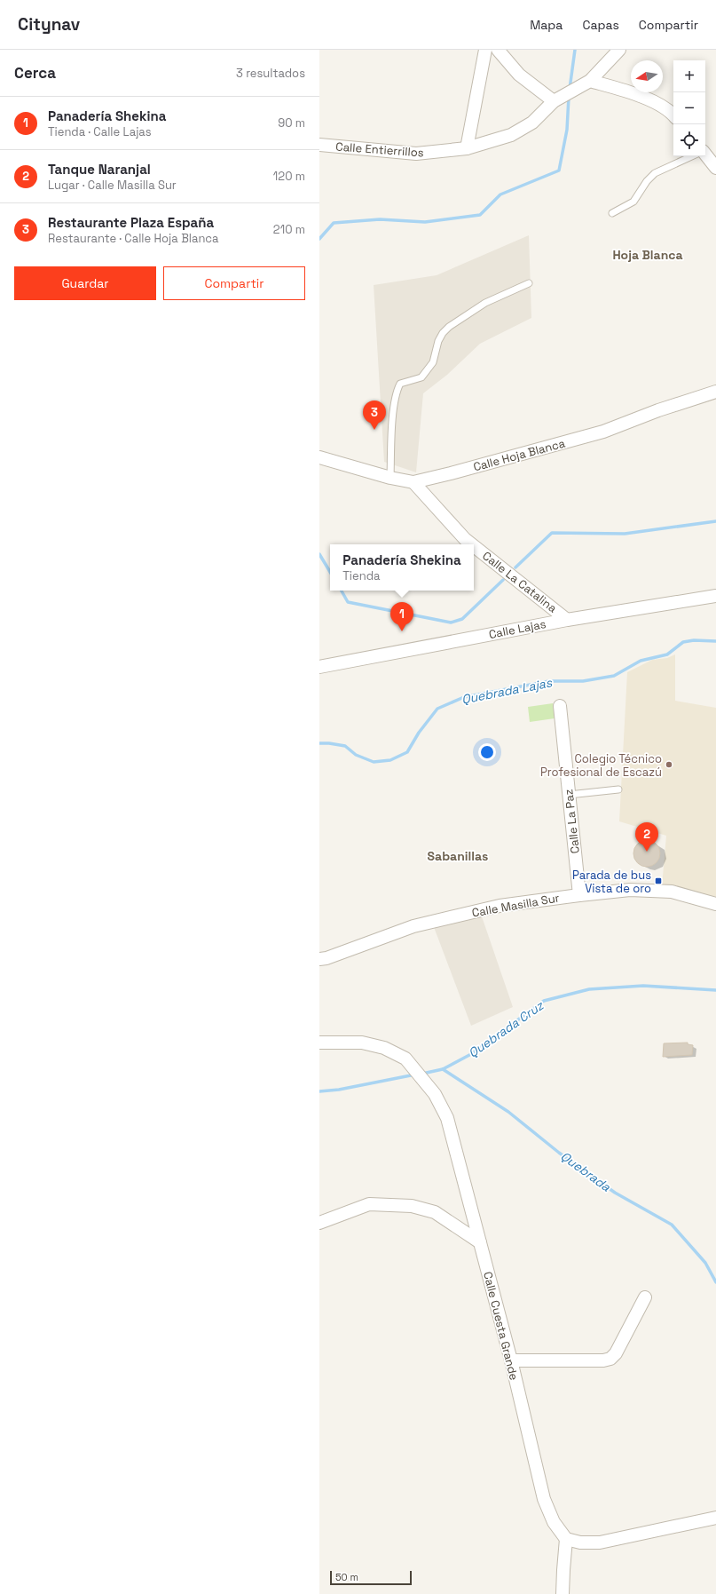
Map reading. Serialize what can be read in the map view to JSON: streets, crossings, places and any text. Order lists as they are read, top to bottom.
{
  "streets": {
    "street": [
      "Calle Entierrillos",
      "Calle Hoja Blanca",
      "Calle La Catalina",
      "Calle Lajas",
      "Calle La Paz",
      "Calle Masilla Sur",
      "Calle Cuesta Grande"
    ]
  },
  "crossings": [
    ["Calle Hoja Blanca", "Calle La Catalina"],
    ["Calle La Catalina", "Calle Lajas"],
    ["Calle La Paz", "Calle Masilla Sur"]
  ],
  "districts": ["Hoja Blanca", "Sabanillas"],
  "water": ["Quebrada Lajas", "Quebrada Cruz", "Quebrada"],
  "places": {
    "other": ["Colegio Técnico Profesional de Escazú"],
    "transit": ["Parada de bus Vista de oro"]
  },
  "scale_bar": "50 m",
  "north": "left",
  "page": {
    "header": "Citynav",
    "nav": ["Mapa", "Capas", "Compartir"],
    "heading": ["Cerca", "3 resultados"],
    "map_buttons": ["+", "−"],
    "list": [
      {
        "mark": "1",
        "name": "Panadería Shekina",
        "note": "Tienda · Calle Lajas",
        "value": "90 m"
      },
      {
        "mark": "2",
        "name": "Tanque Naranjal",
        "note": "Lugar · Calle Masilla Sur",
        "value": "120 m"
      },
      {
        "mark": "3",
        "name": "Restaurante Plaza España",
        "note": "Restaurante · Calle Hoja Blanca",
        "value": "210 m"
      }
    ],
    "buttons": ["Guardar", "Compartir"],
    "pins": ["3", "1", "2"],
    "popup": ["Panadería Shekina", "Tienda"],
    "scale": "50 m"
  }
}
